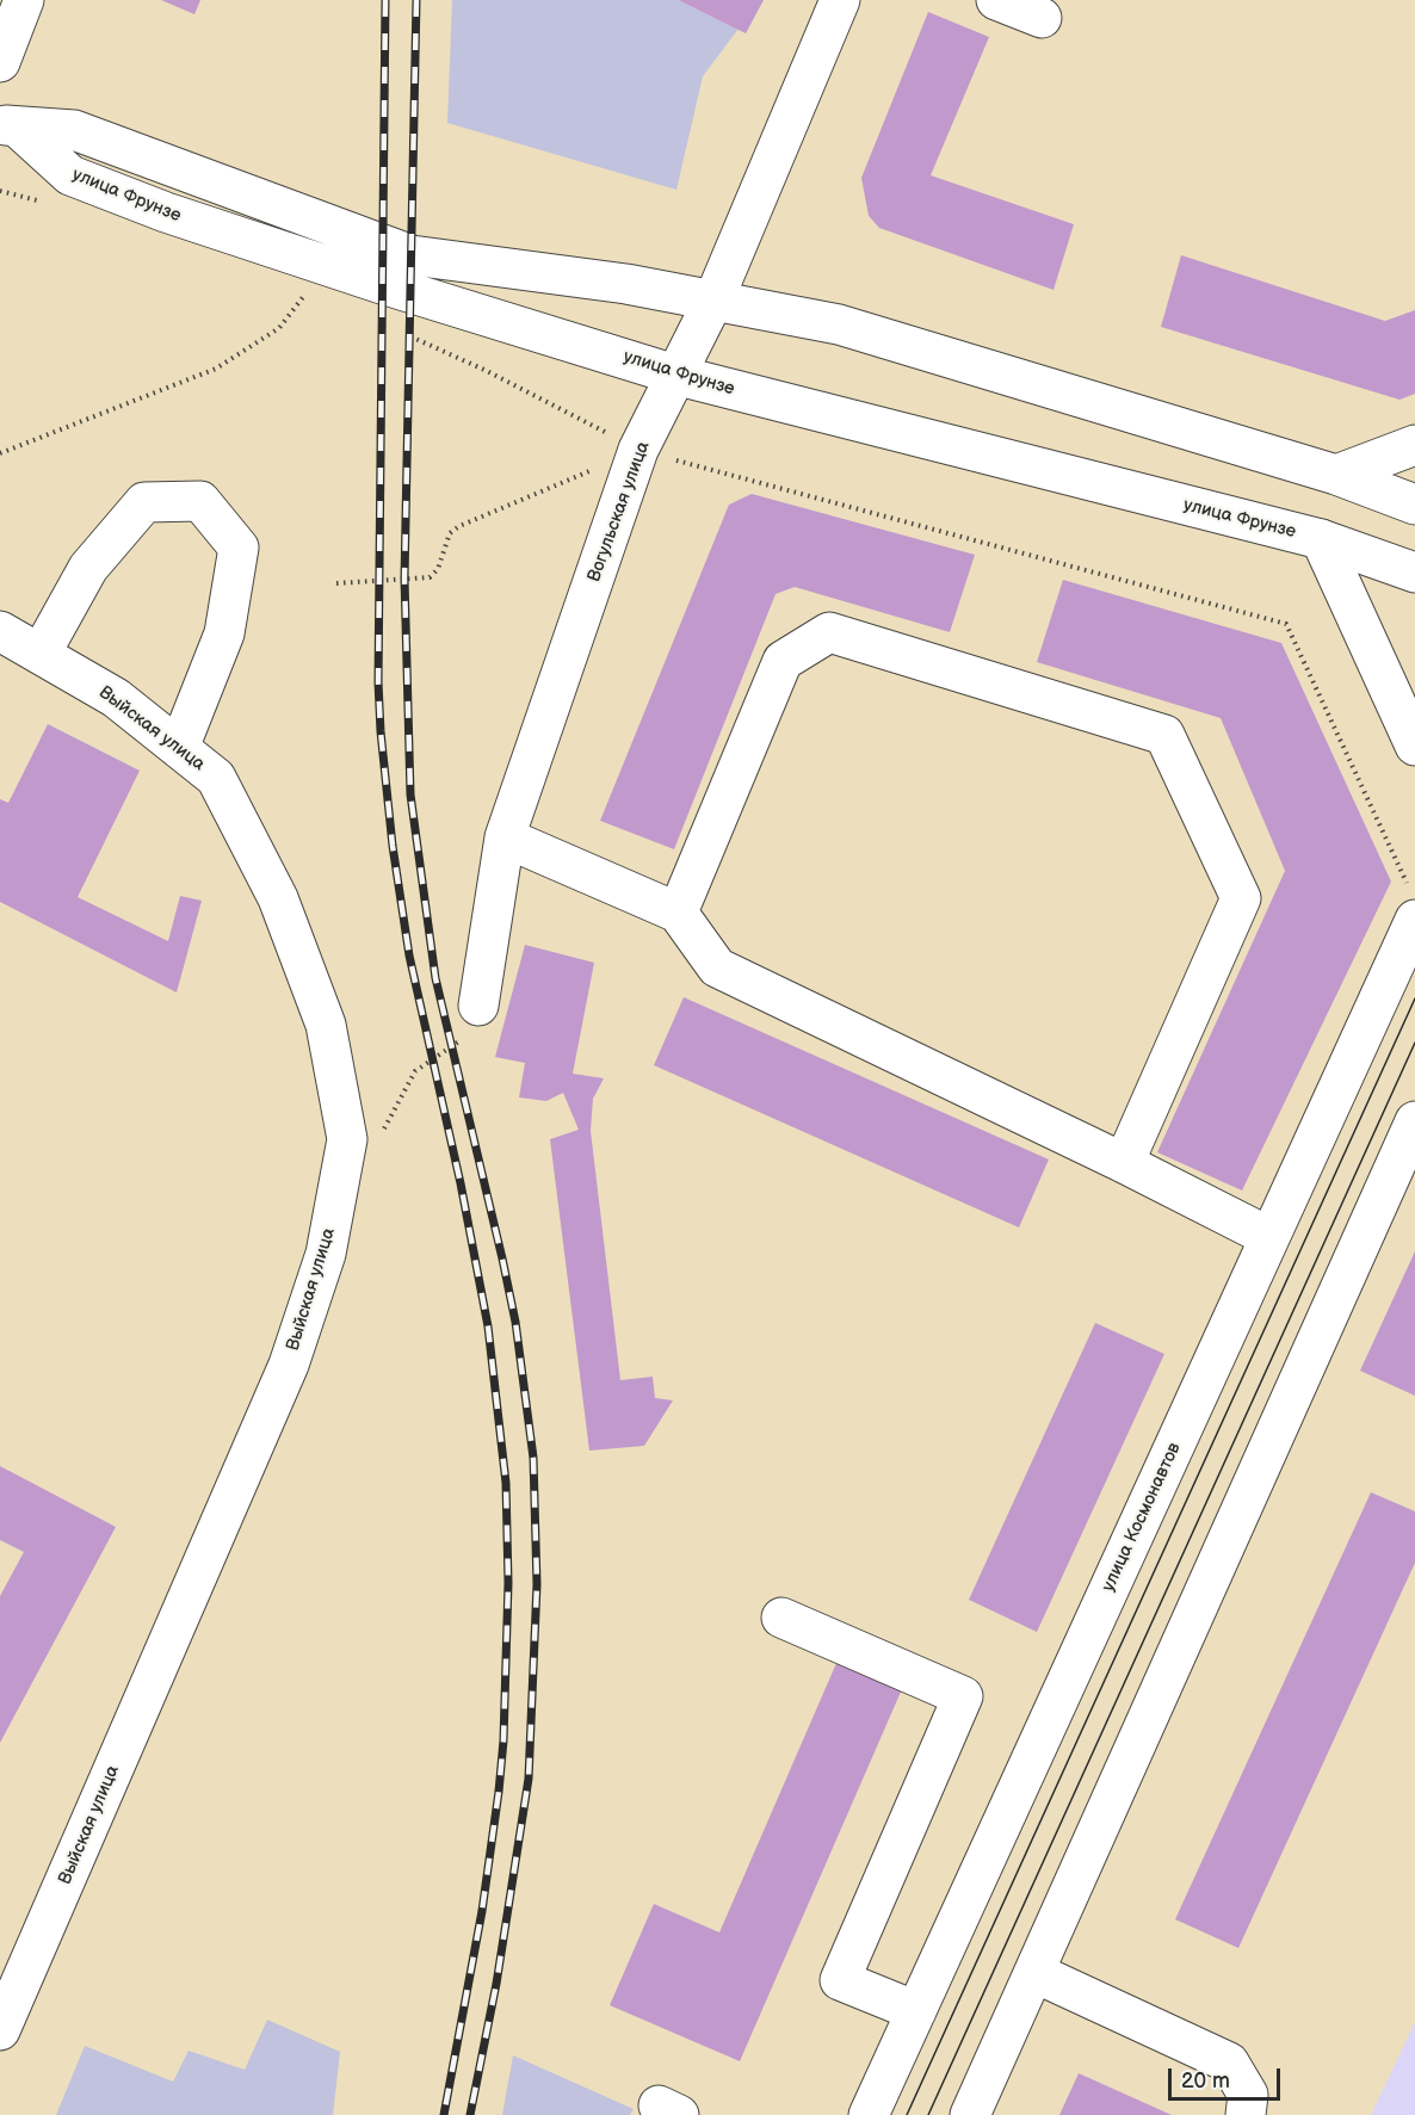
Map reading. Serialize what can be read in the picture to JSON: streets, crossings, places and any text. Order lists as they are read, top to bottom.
{
  "streets": {
    "main road": [
      "улица Фрунзе",
      "Вогульская улица",
      "Выйская улица",
      "улица Космонавтов"
    ]
  },
  "crossings": [
    ["улица Фрунзе", "Вогульская улица"]
  ],
  "scale_bar": "20 m"
}
